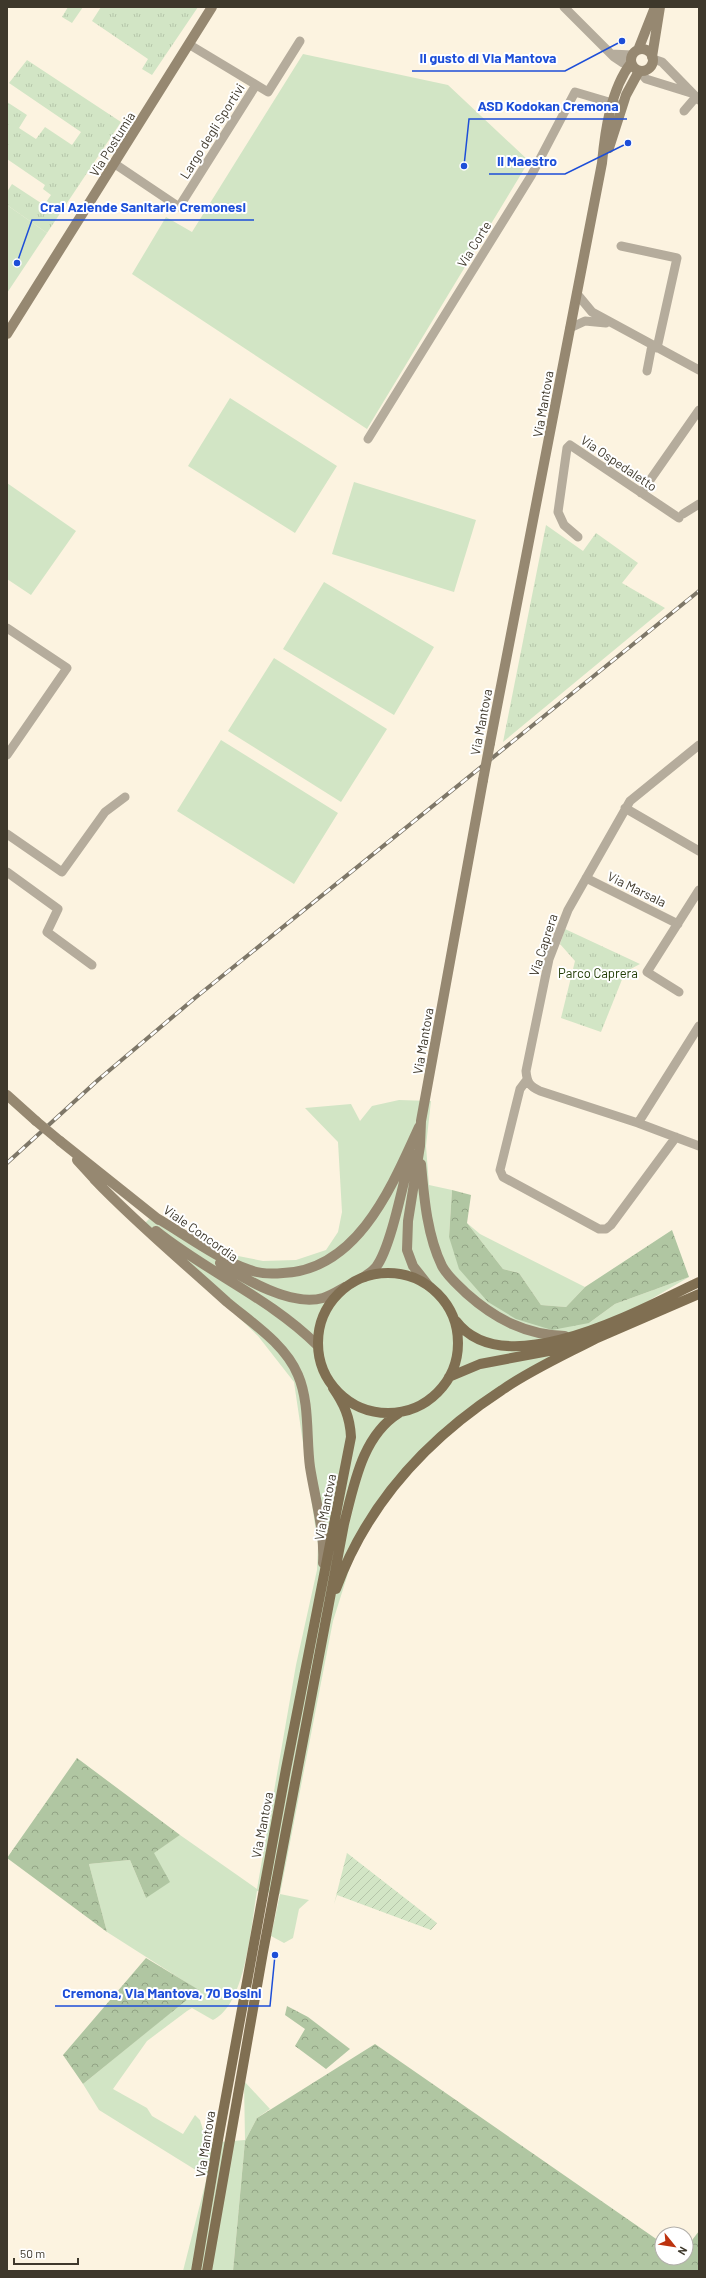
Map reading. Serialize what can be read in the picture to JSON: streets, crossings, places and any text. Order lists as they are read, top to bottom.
{
  "streets": {
    "main road": ["Via Postumia", "Via Mantova", "Viale Concordia"],
    "street": [
      "Largo degli Sportivi",
      "Via Corte",
      "Via Ospedaletto",
      "Via Marsala",
      "Via Caprera"
    ]
  },
  "crossings": [
    ["Largo degli Sportivi", "Via Postumia"],
    ["Via Corte", "Via Mantova"],
    ["Via Mantova", "Viale Concordia"],
    ["Via Marsala", "Via Caprera"]
  ],
  "parks": ["Parco Caprera"],
  "places": [
    "Il gusto di Via Mantova",
    "Il Maestro",
    "ASD Kodokan Cremona",
    "Cral Aziende Sanitarie Cremonesi",
    "Cremona, Via Mantova, 70 Bosini"
  ],
  "scale_bar": "50 m",
  "north": "bottom right"
}
